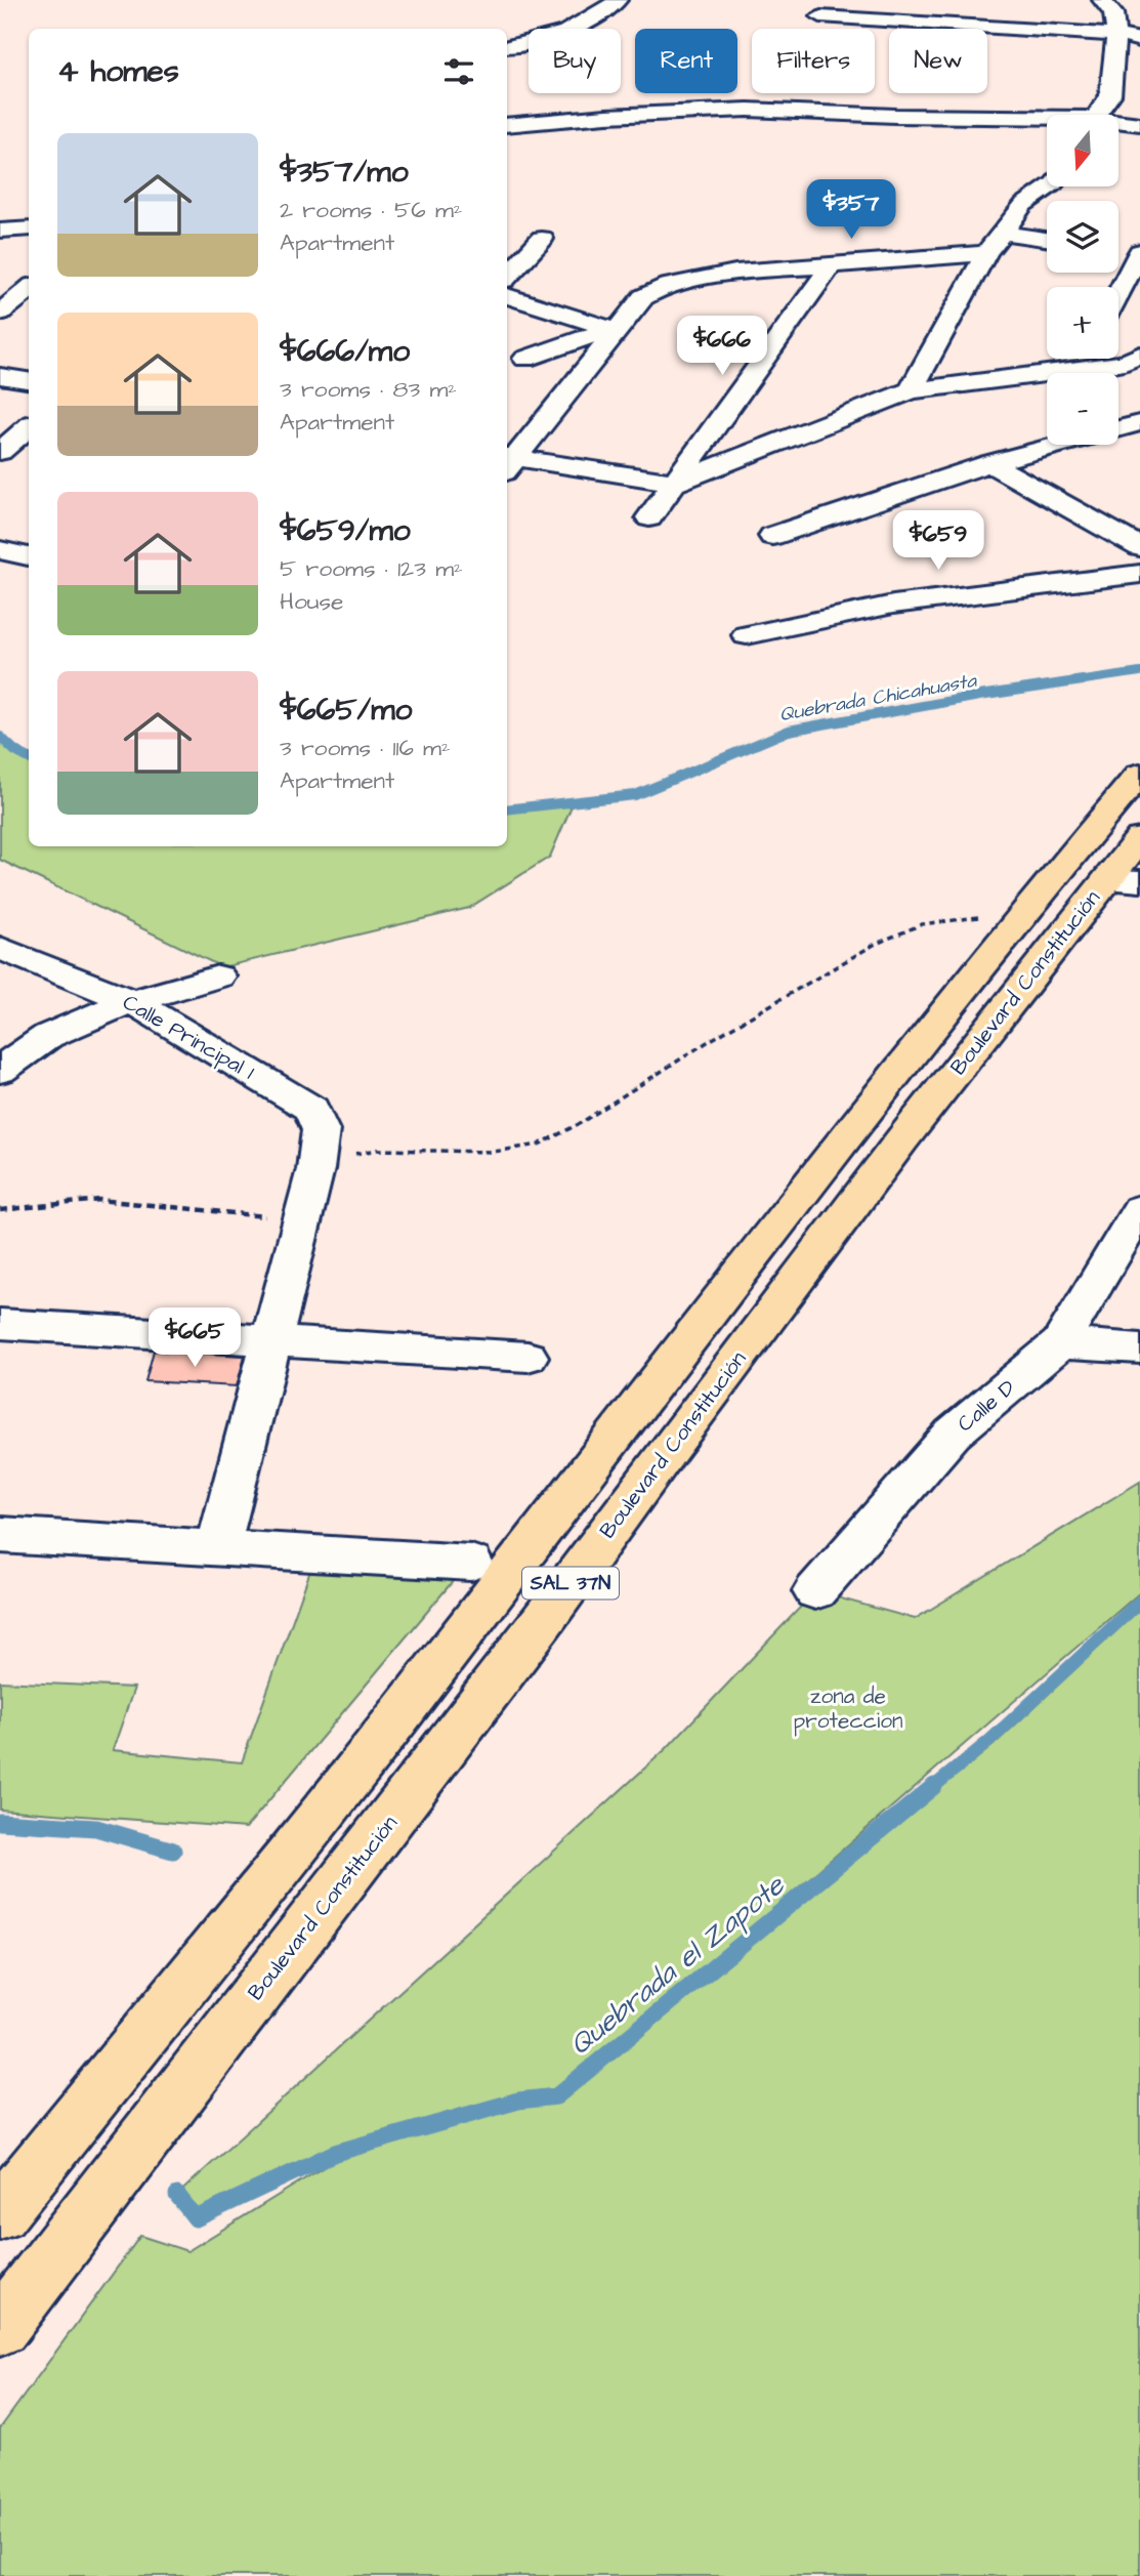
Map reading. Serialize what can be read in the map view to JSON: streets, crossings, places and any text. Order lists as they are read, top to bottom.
{
  "streets": {
    "highway": ["Boulevard Constitución", "SAL 37N"],
    "street": ["Calle Principal 1", "Calle D"]
  },
  "water": ["Quebrada Chicahuasta", "Quebrada el Zapote"],
  "parks": ["zona de proteccion"],
  "north": "bottom",
  "page": {
    "chip": [
      "Buy",
      "Rent",
      "Filters",
      "New"
    ],
    "heading": "4 homes",
    "map_buttons": ["+", "−"],
    "list": [
      {
        "name": "$357/mo",
        "note": "2 rooms · 56 m² · Apartment"
      },
      {
        "name": "$666/mo",
        "note": "3 rooms · 83 m² · Apartment"
      },
      {
        "name": "$659/mo",
        "note": "5 rooms · 123 m² · House"
      },
      {
        "name": "$665/mo",
        "note": "3 rooms · 116 m² · Apartment"
      }
    ],
    "price": [
      "$357",
      "$666",
      "$659",
      "$665"
    ]
  }
}
